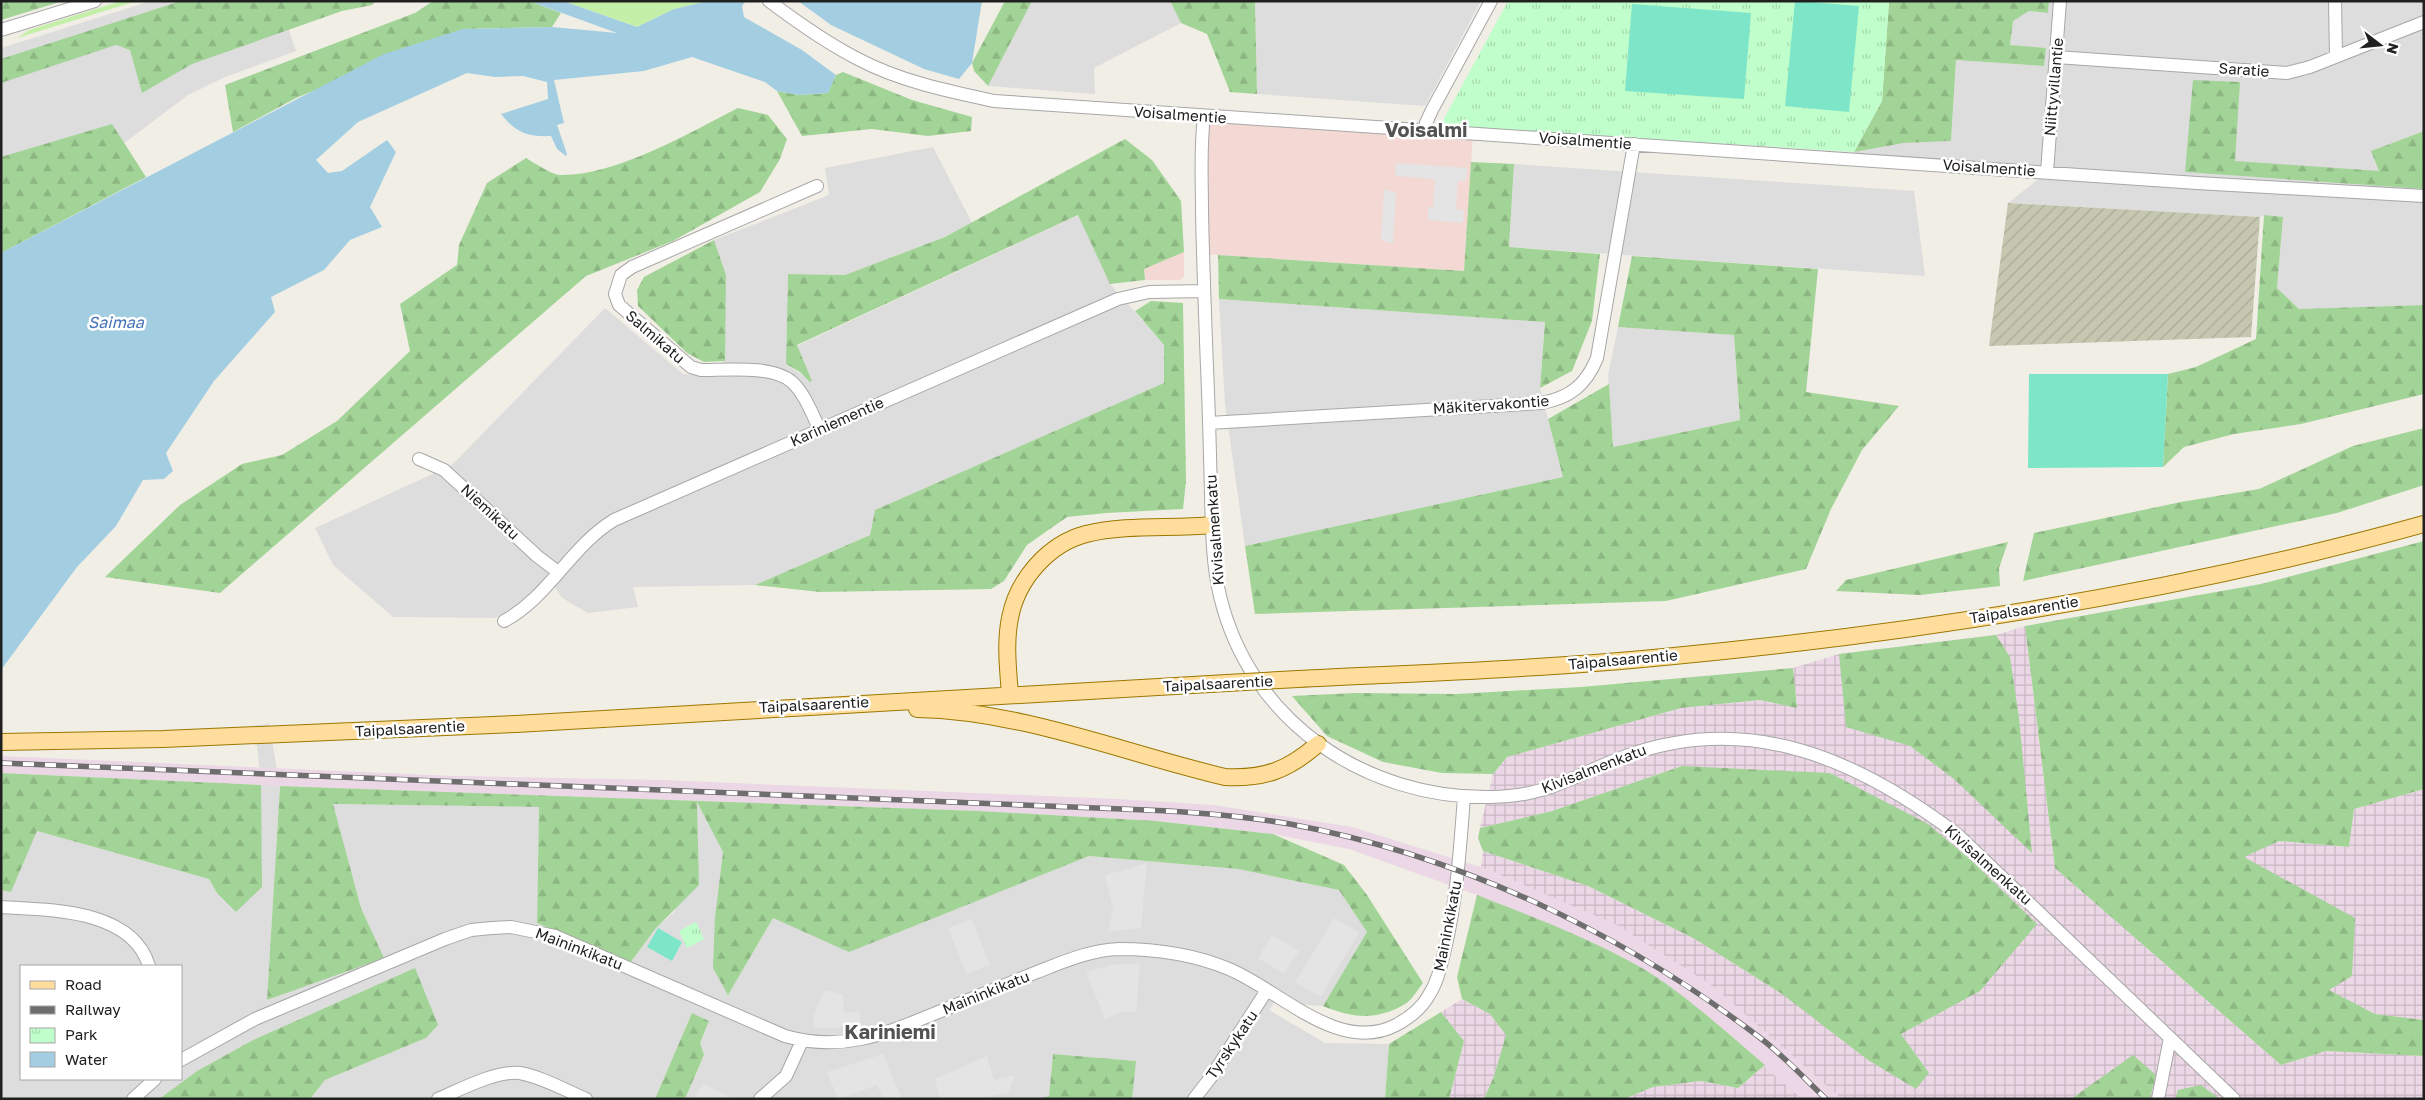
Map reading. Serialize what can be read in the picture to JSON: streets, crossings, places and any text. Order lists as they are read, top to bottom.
{
  "streets": {
    "main road": ["Taipalsaarentie"],
    "street": [
      "Saratie",
      "Niittyvillantie",
      "Voisalmentie",
      "Salmikatu",
      "Mäkitervakontie",
      "Kariniementie",
      "Niemikatu",
      "Kivisalmenkatu",
      "Maininkikatu",
      "Tyrskykatu"
    ]
  },
  "crossings": [
    ["Saratie", "Niittyvillantie"],
    ["Niittyvillantie", "Voisalmentie"],
    ["Voisalmentie", "Mäkitervakontie"],
    ["Voisalmentie", "Kivisalmenkatu"],
    ["Salmikatu", "Kariniementie"],
    ["Mäkitervakontie", "Kivisalmenkatu"],
    ["Kariniementie", "Niemikatu"],
    ["Kariniementie", "Kivisalmenkatu"],
    ["Kivisalmenkatu", "Maininkikatu"],
    ["Maininkikatu", "Tyrskykatu"]
  ],
  "districts": ["Voisalmi", "Kariniemi"],
  "water": ["Saimaa"],
  "legend": [
    "Road",
    "Railway",
    "Park",
    "Water"
  ],
  "north": "right"
}
